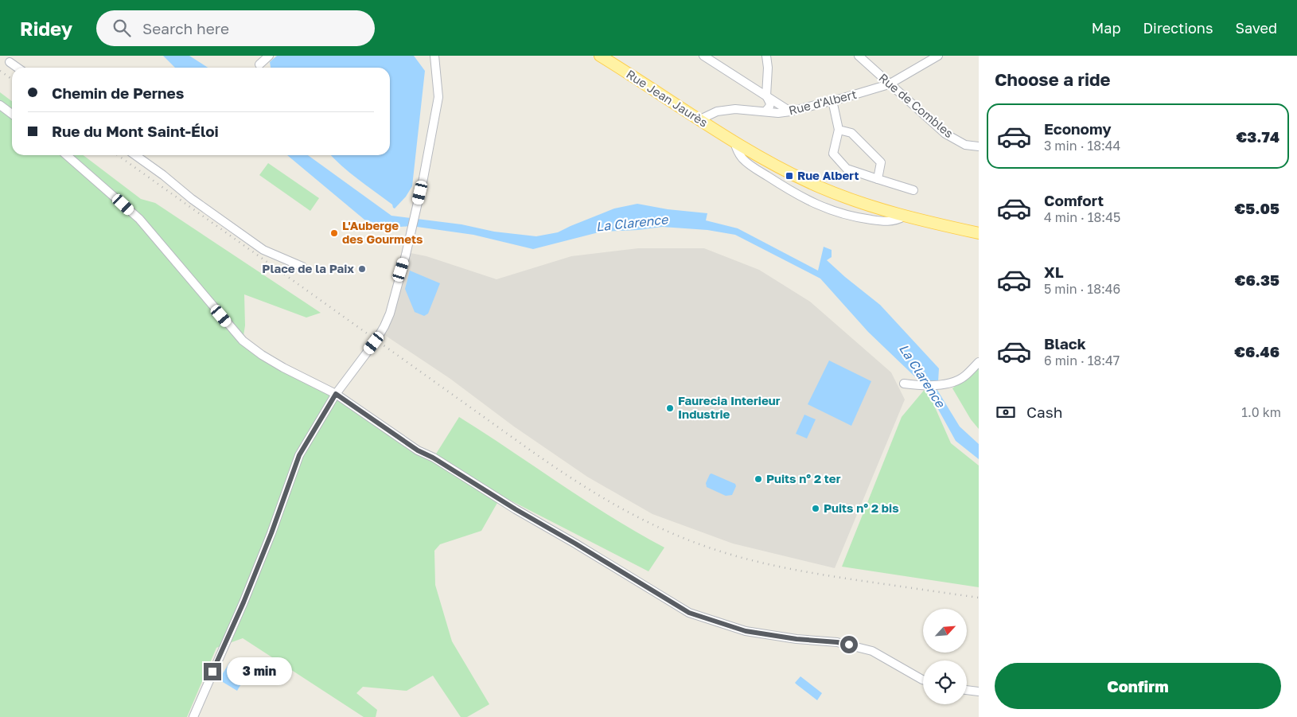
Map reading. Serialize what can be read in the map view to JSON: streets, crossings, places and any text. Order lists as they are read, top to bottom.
{
  "streets": {
    "main road": ["Rue Jean Jaurès"],
    "street": ["Rue d'Albert", "Rue de Combles"]
  },
  "crossings": [
    ["Rue Jean Jaurès", "Rue d'Albert"],
    ["Rue d'Albert", "Rue de Combles"]
  ],
  "water": ["La Clarence"],
  "places": {
    "transit": ["Rue Albert"],
    "other": [
      "L'Auberge des Gourmets",
      "Place de la Paix",
      "Faurecia Interieur Industrie",
      "Puits n° 2 ter",
      "Puits n° 2 bis"
    ]
  },
  "north": "top right",
  "page": {
    "header": "Ridey",
    "search": "Search here",
    "nav": ["Map", "Directions", "Saved"],
    "heading": "Choose a ride",
    "banner": ["Chemin de Pernes", "Rue du Mont Saint-Éloi"],
    "list": [
      {
        "name": "Economy",
        "note": "3 min · 18:44",
        "value": "€3.74"
      },
      {
        "name": "Comfort",
        "note": "4 min · 18:45",
        "value": "€5.05"
      },
      {
        "name": "XL",
        "note": "5 min · 18:46",
        "value": "€6.35"
      },
      {
        "name": "Black",
        "note": "6 min · 18:47",
        "value": "€6.46"
      }
    ],
    "pay": ["Cash", "1.0 km"],
    "buttons": "Confirm",
    "bubble": "3 min"
  }
}
